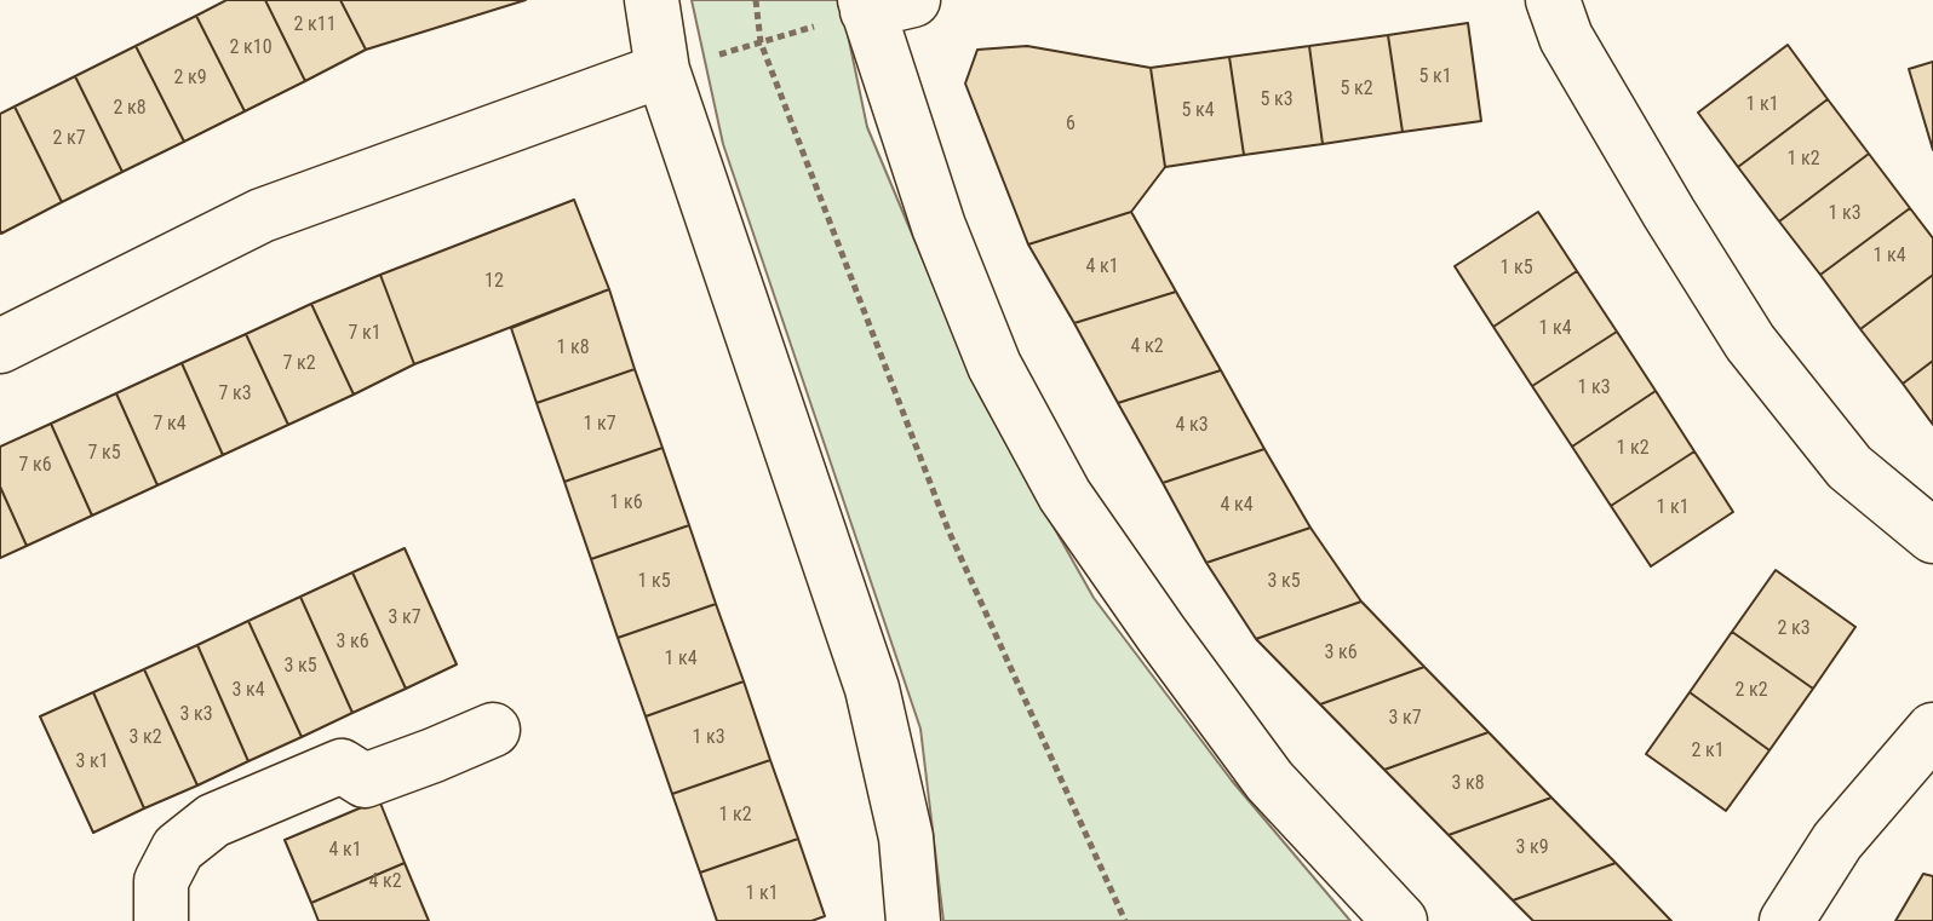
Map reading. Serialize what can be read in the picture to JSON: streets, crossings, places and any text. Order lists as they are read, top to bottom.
{
  "house_numbers": [
    "2 к11",
    "2 к10",
    "5 к1",
    "2 к9",
    "5 к2",
    "5 к3",
    "1 к1",
    "2 к8",
    "5 к4",
    "6",
    "2 к7",
    "1 к2",
    "1 к3",
    "1 к4",
    "4 к1",
    "1 к5",
    "12",
    "1 к4",
    "7 к1",
    "4 к2",
    "1 к8",
    "7 к2",
    "1 к3",
    "7 к3",
    "7 к4",
    "1 к7",
    "4 к3",
    "1 к2",
    "7 к5",
    "7 к6",
    "1 к6",
    "4 к4",
    "1 к1",
    "1 к5",
    "3 к5",
    "3 к7",
    "2 к3",
    "3 к6",
    "3 к6",
    "1 к4",
    "3 к5",
    "3 к4",
    "2 к2",
    "3 к3",
    "3 к7",
    "3 к2",
    "1 к3",
    "2 к1",
    "3 к1",
    "3 к8",
    "1 к2",
    "3 к9",
    "4 к1",
    "4 к2",
    "1 к1"
  ]
}
